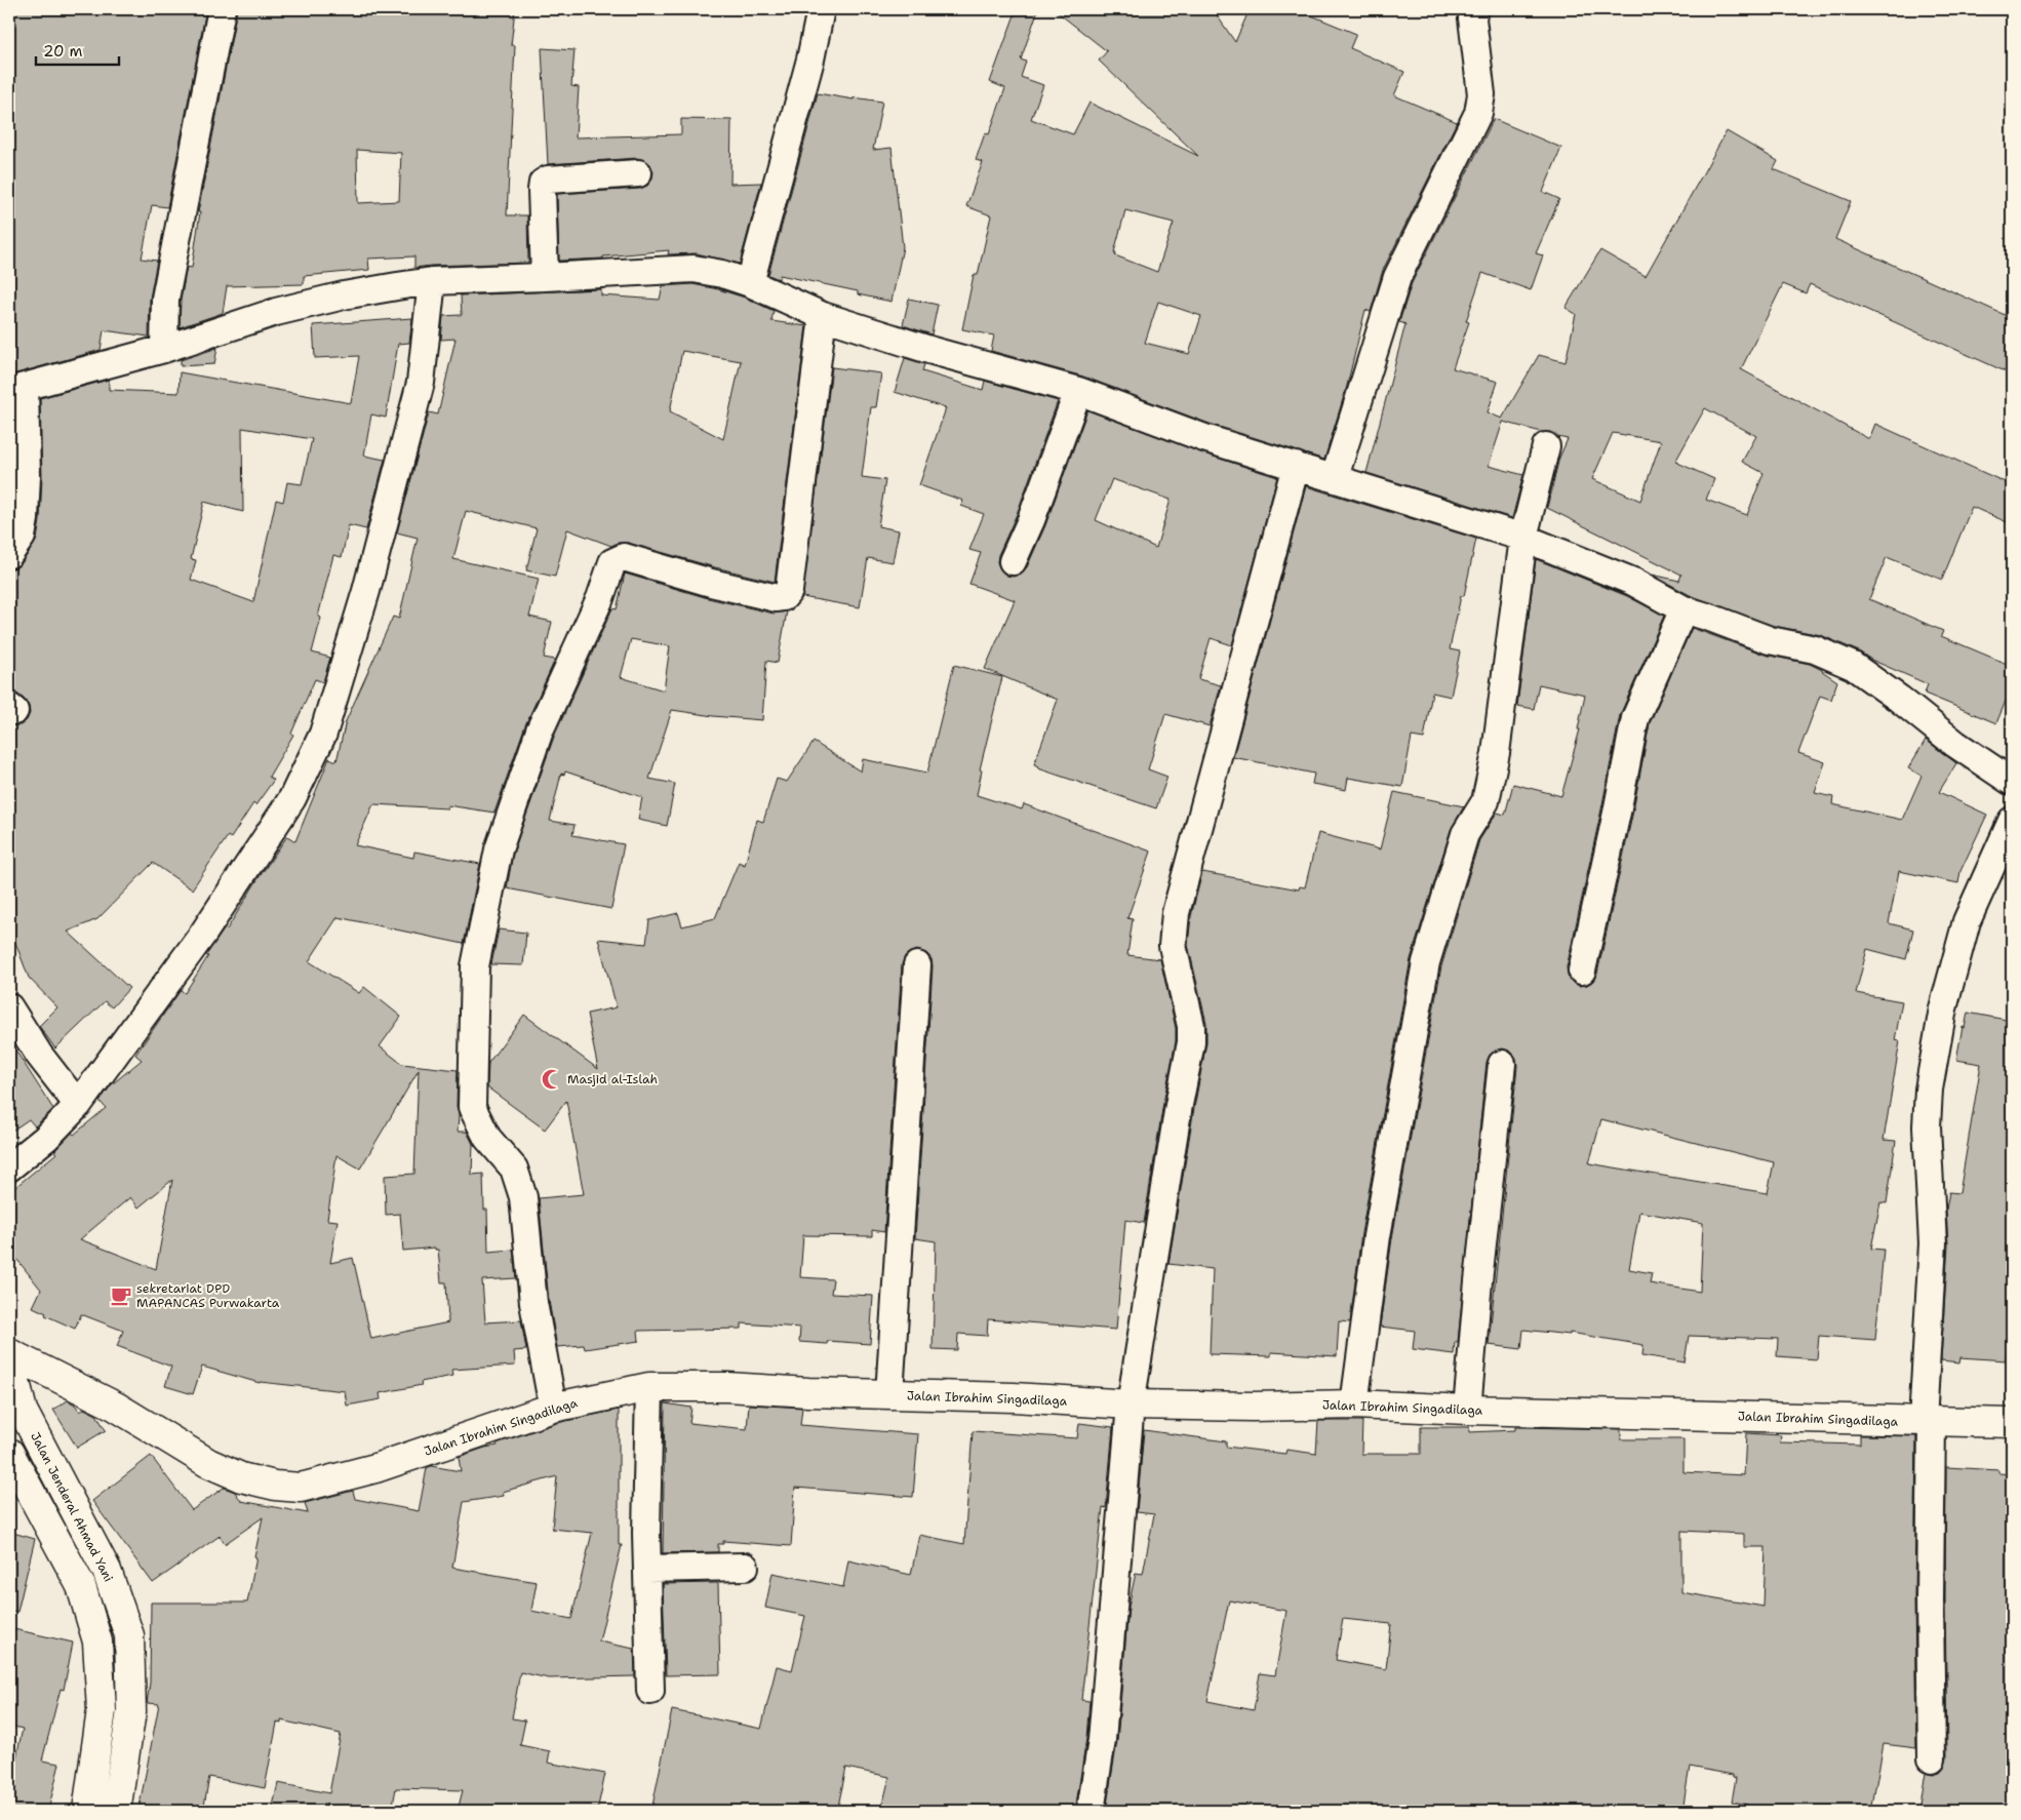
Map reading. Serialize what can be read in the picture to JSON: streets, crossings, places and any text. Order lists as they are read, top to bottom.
{
  "streets": {
    "main road": ["Jalan Ibrahim Singadilaga", "Jalan Jenderal Ahmad Yani"]
  },
  "crossings": [
    ["Jalan Ibrahim Singadilaga", "Jalan Jenderal Ahmad Yani"]
  ],
  "places": {
    "mosque": ["Masjid al-Islah"],
    "cafe": ["sekretariat DPD MAPANCAS Purwakarta"]
  },
  "scale_bar": "20 m"
}
